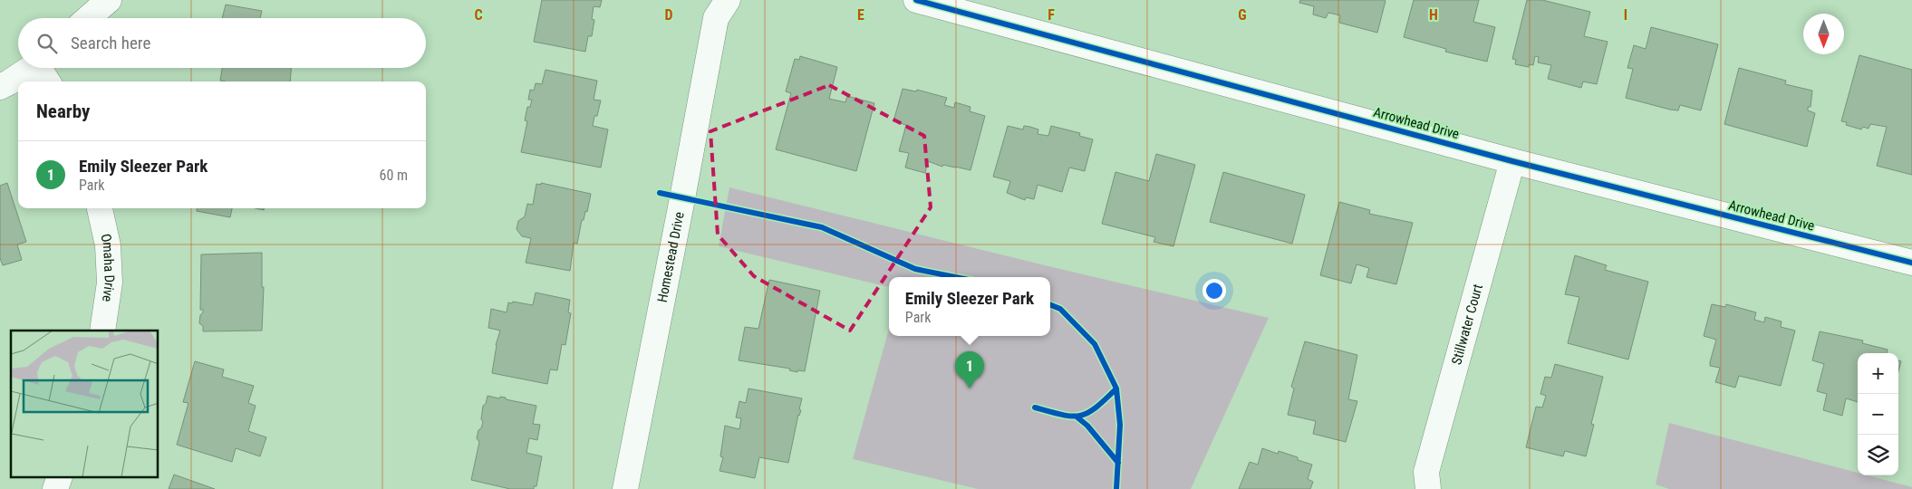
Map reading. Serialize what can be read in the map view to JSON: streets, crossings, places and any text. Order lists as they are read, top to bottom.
{
  "streets": {
    "street": [
      "Arrowhead Drive",
      "Homestead Drive",
      "Omaha Drive",
      "Stillwater Court"
    ]
  },
  "crossings": [
    ["Arrowhead Drive", "Stillwater Court"]
  ],
  "north": "bottom",
  "page": {
    "search": "Search here",
    "heading": "Nearby",
    "list": [
      {
        "mark": "1",
        "name": "Emily Sleezer Park",
        "note": "Park",
        "value": "60 m"
      }
    ],
    "popup": ["Emily Sleezer Park", "Park"],
    "pins": "1",
    "map_buttons": ["+", "−"]
  },
  "grid": {
    "columns": [
      "C",
      "D",
      "E",
      "F",
      "G",
      "H",
      "I"
    ]
  }
}
